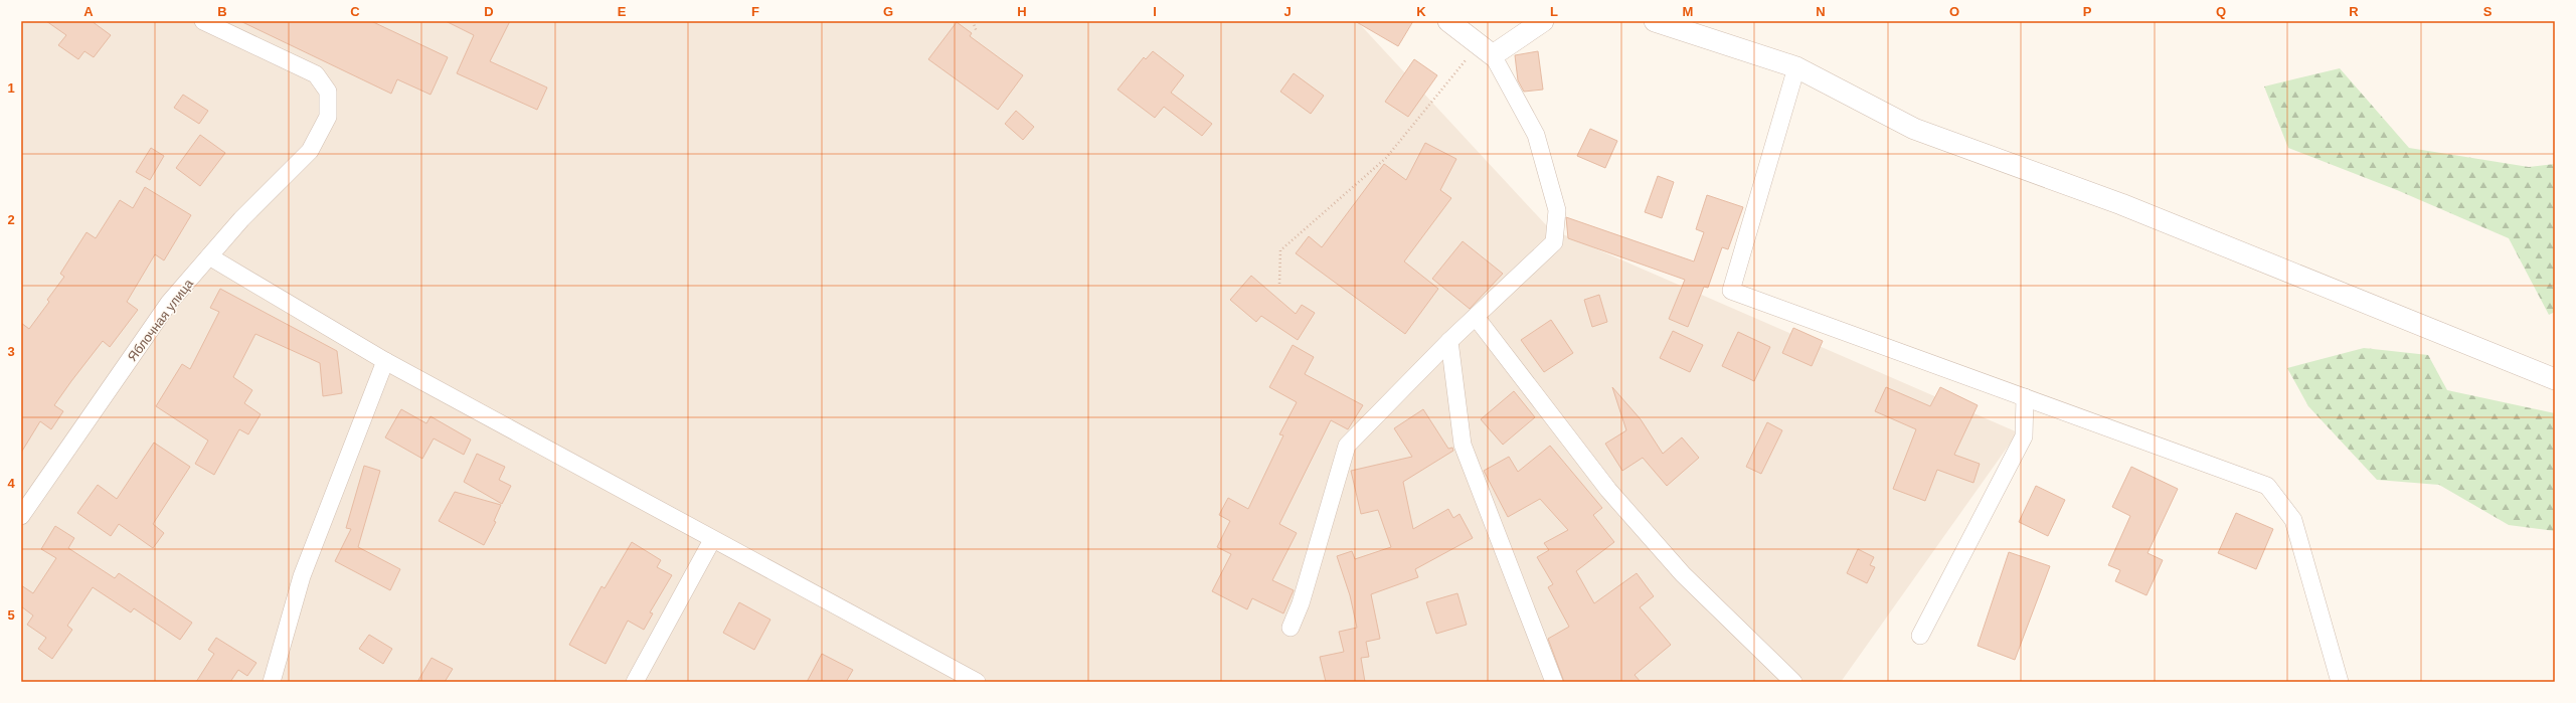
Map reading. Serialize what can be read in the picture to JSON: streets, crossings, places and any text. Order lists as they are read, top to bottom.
{
  "streets": {
    "street": ["Яблочная улица"]
  },
  "grid": {
    "columns": [
      "A",
      "B",
      "C",
      "D",
      "E",
      "F",
      "G",
      "H",
      "I",
      "J",
      "K",
      "L",
      "M",
      "N",
      "O",
      "P",
      "Q",
      "R",
      "S"
    ],
    "rows": [
      "1",
      "2",
      "3",
      "4",
      "5"
    ]
  }
}
